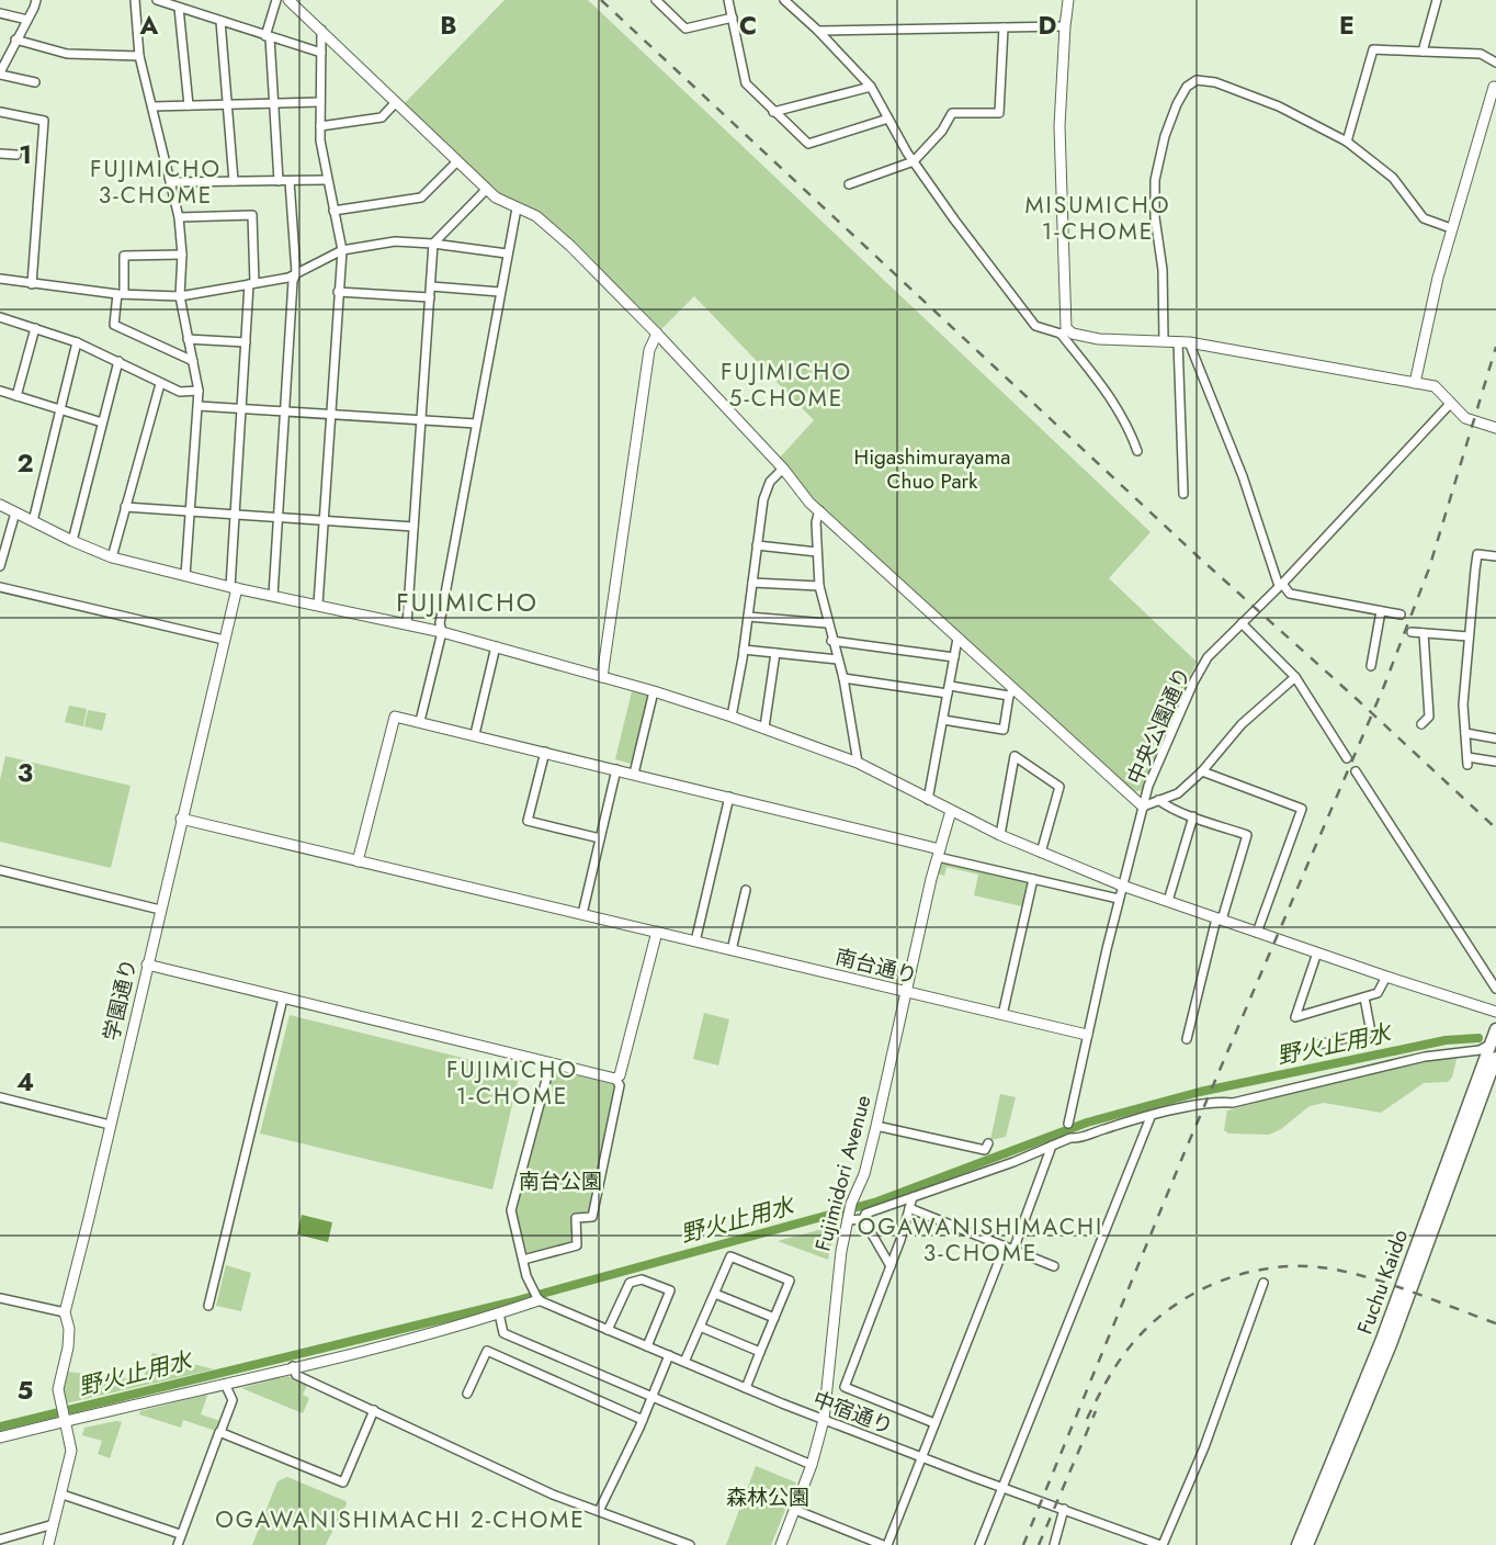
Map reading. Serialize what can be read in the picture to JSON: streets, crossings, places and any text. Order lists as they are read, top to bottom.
{
  "streets": {
    "main road": ["Fuchu Kaido"],
    "street": [
      "中央公園通り",
      "南台通り",
      "学園通り",
      "Fujimidori Avenue",
      "中宿通り"
    ]
  },
  "crossings": [
    ["中央公園通り", "南台通り"],
    ["南台通り", "学園通り"],
    ["南台通り", "Fujimidori Avenue"],
    ["Fujimidori Avenue", "中宿通り"]
  ],
  "districts": [
    "FUJIMICHO 3-CHOME",
    "MISUMICHO 1-CHOME",
    "FUJIMICHO 5-CHOME",
    "FUJIMICHO",
    "FUJIMICHO 1-CHOME",
    "OGAWANISHIMACHI 3-CHOME",
    "OGAWANISHIMACHI 2-CHOME"
  ],
  "water": ["野火止用水"],
  "parks": ["Higashimurayama Chuo Park", "南台公園", "森林公園"],
  "grid": {
    "columns": [
      "A",
      "B",
      "C",
      "D",
      "E"
    ],
    "rows": [
      "1",
      "2",
      "3",
      "4",
      "5"
    ]
  }
}
